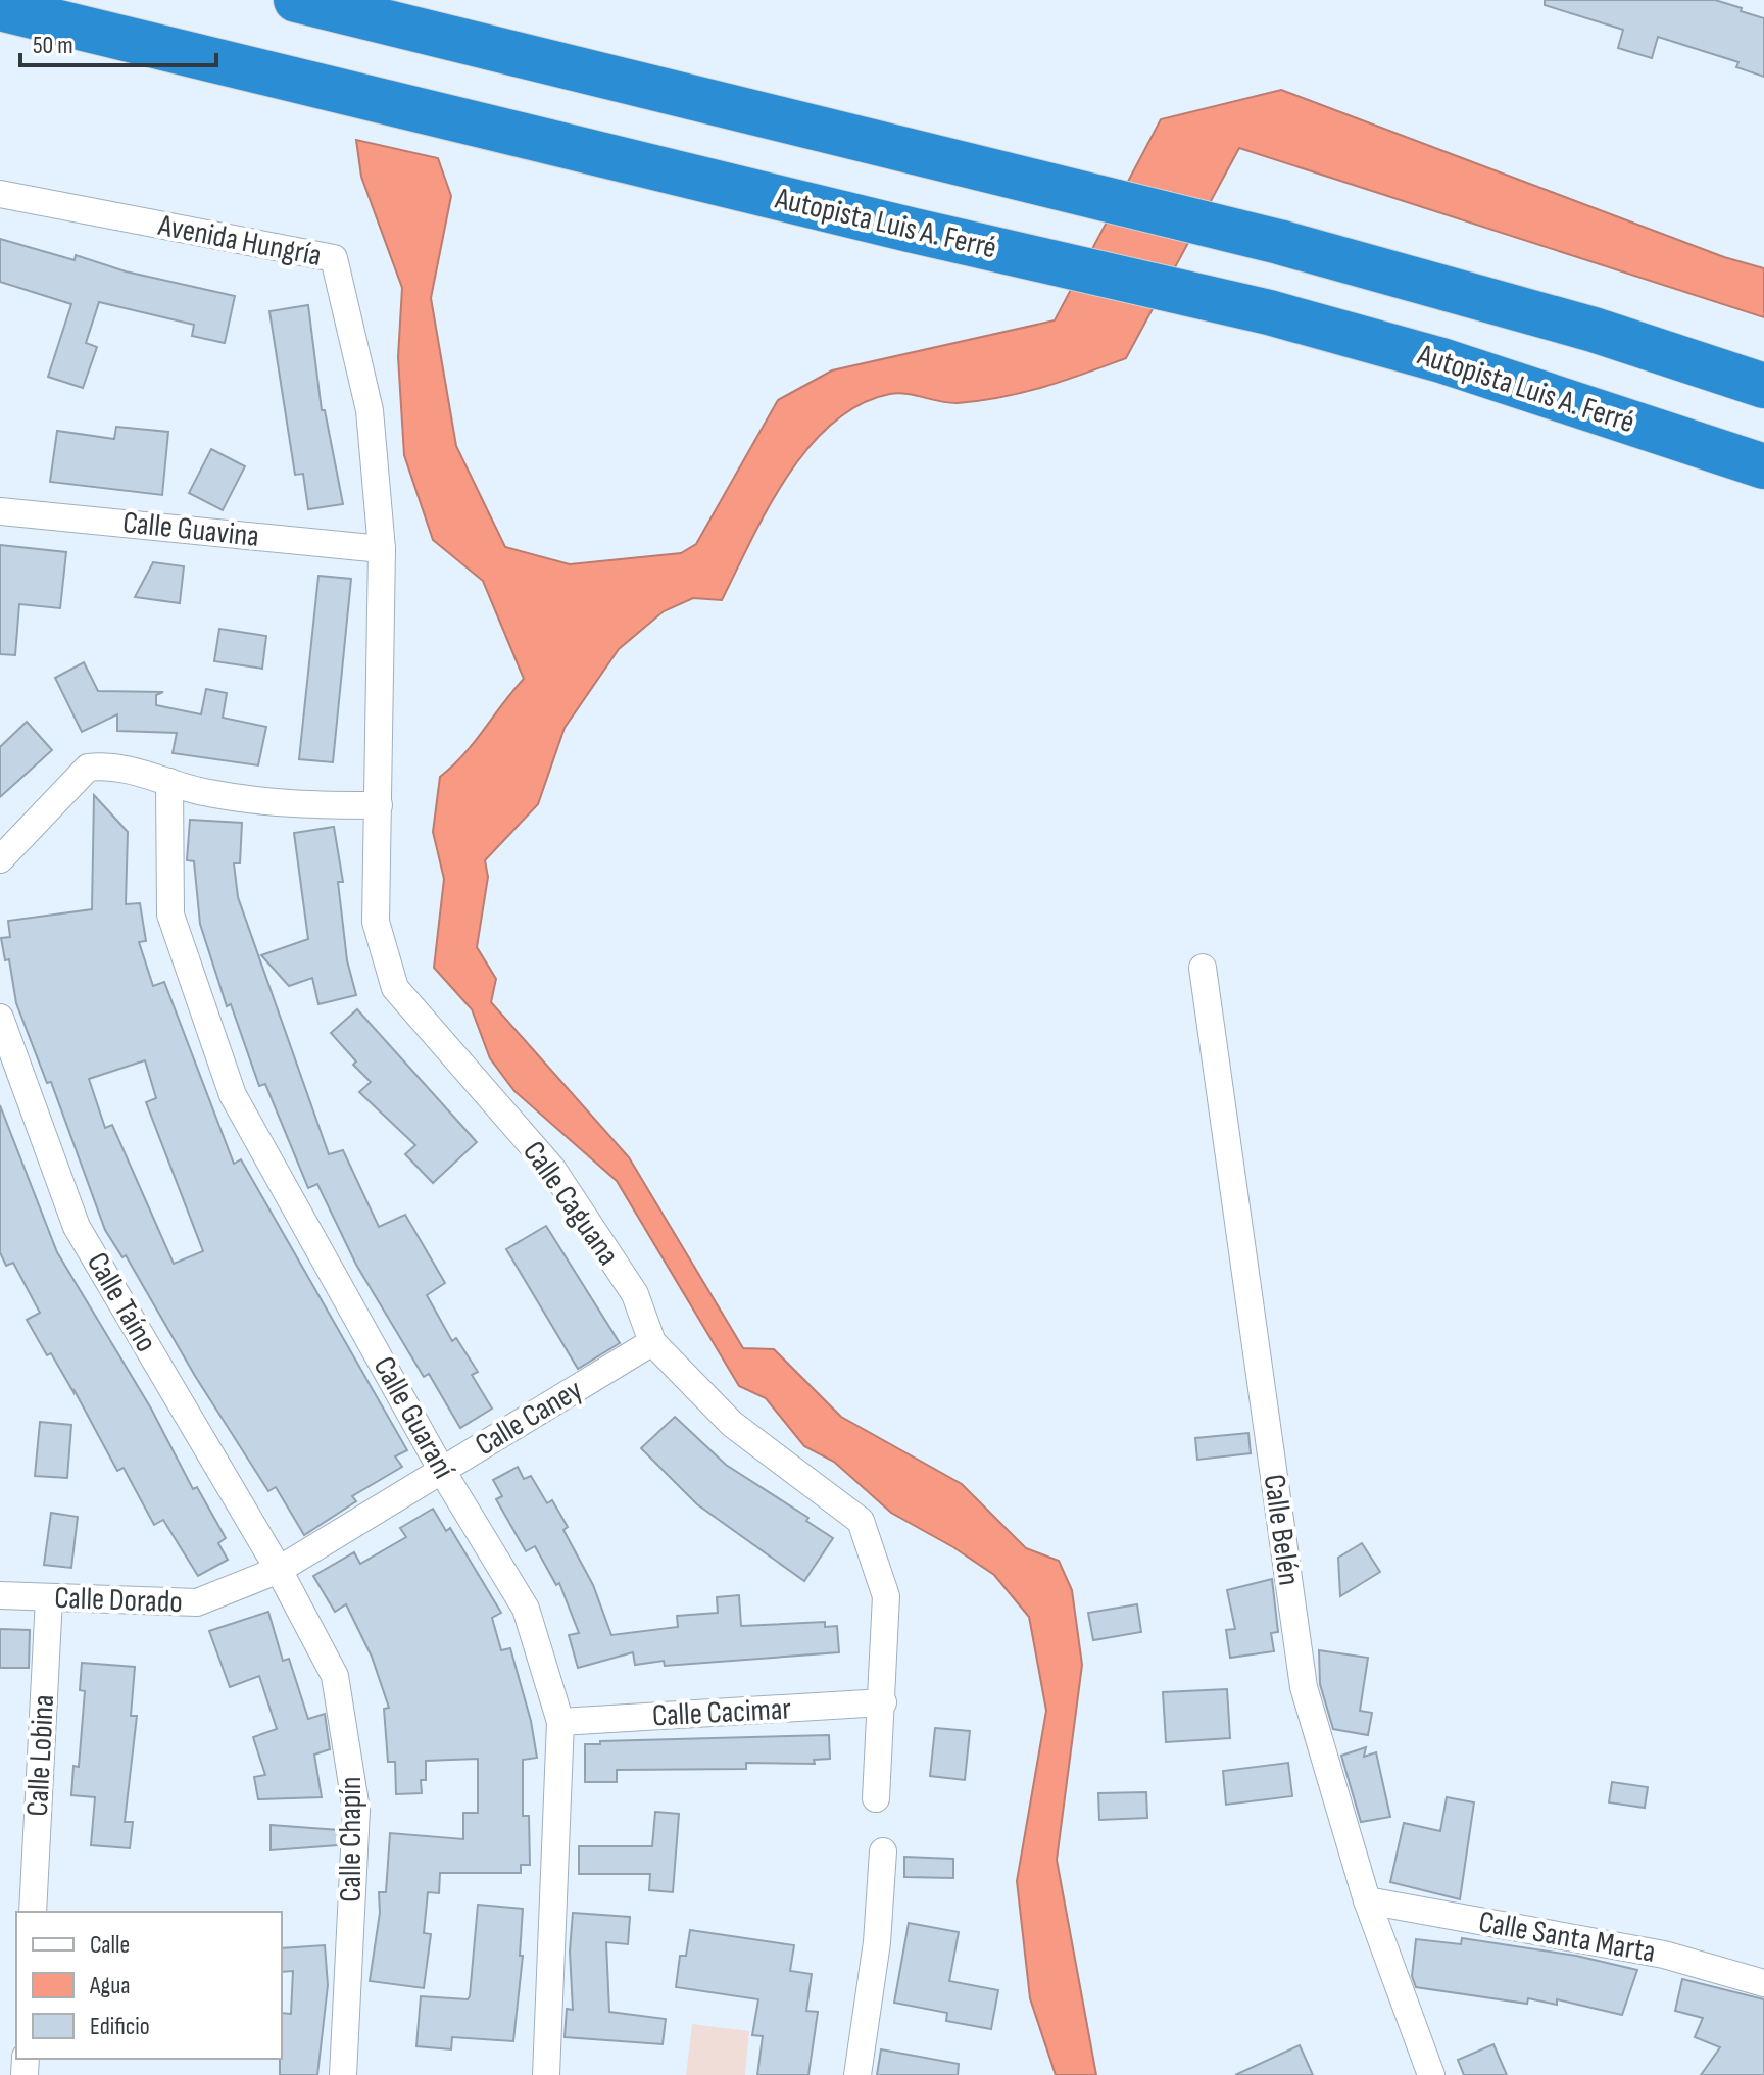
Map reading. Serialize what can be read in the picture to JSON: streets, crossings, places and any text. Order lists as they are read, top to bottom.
{
  "streets": {
    "highway": ["Autopista Luis A. Ferré"],
    "street": [
      "Avenida Hungría",
      "Calle Guavina",
      "Calle Caguana",
      "Calle Taíno",
      "Calle Guaraní",
      "Calle Caney",
      "Calle Belén",
      "Calle Dorado",
      "Calle Cacimar",
      "Calle Lobina",
      "Calle Chapín",
      "Calle Santa Marta"
    ]
  },
  "crossings": [
    ["Avenida Hungría", "Calle Guavina"],
    ["Avenida Hungría", "Calle Caguana"],
    ["Calle Guavina", "Calle Caguana"],
    ["Calle Caguana", "Calle Caney"],
    ["Calle Caguana", "Calle Cacimar"],
    ["Calle Taíno", "Calle Caney"],
    ["Calle Taíno", "Calle Dorado"],
    ["Calle Taíno", "Calle Chapín"],
    ["Calle Guaraní", "Calle Caney"],
    ["Calle Guaraní", "Calle Cacimar"],
    ["Calle Caney", "Calle Dorado"],
    ["Calle Caney", "Calle Chapín"],
    ["Calle Belén", "Calle Santa Marta"],
    ["Calle Dorado", "Calle Lobina"],
    ["Calle Dorado", "Calle Chapín"]
  ],
  "legend": ["Calle", "Agua", "Edificio"],
  "scale_bar": "50 m"
}
